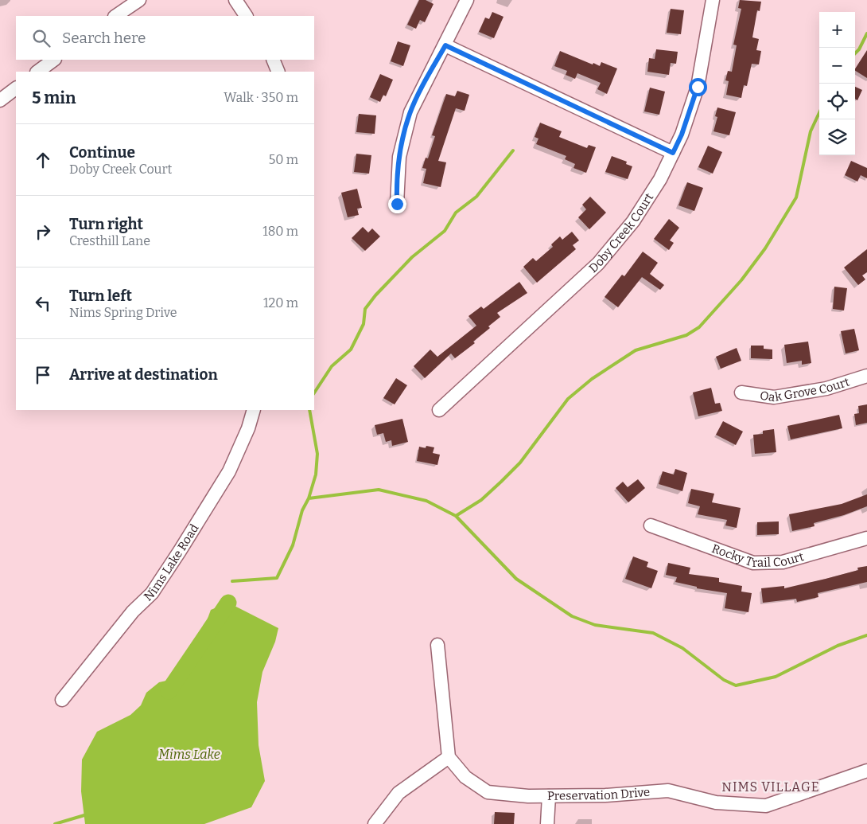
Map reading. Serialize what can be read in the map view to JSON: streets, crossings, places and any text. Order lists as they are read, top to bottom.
{
  "streets": {
    "street": [
      "Doby Creek Court",
      "Oak Grove Court",
      "Rocky Trail Court",
      "Nims Lake Road",
      "Preservation Drive"
    ]
  },
  "districts": ["NIMS VILLAGE"],
  "water": ["Mims Lake"],
  "page": {
    "map_buttons": ["+", "−"],
    "search": "Search here",
    "heading": ["5 min", "Walk · 350 m"],
    "list": [
      ["Continue", "Doby Creek Court", "50 m"],
      ["Turn right", "Cresthill Lane", "180 m"],
      ["Turn left", "Nims Spring Drive", "120 m"],
      "Arrive at destination"
    ]
  }
}
